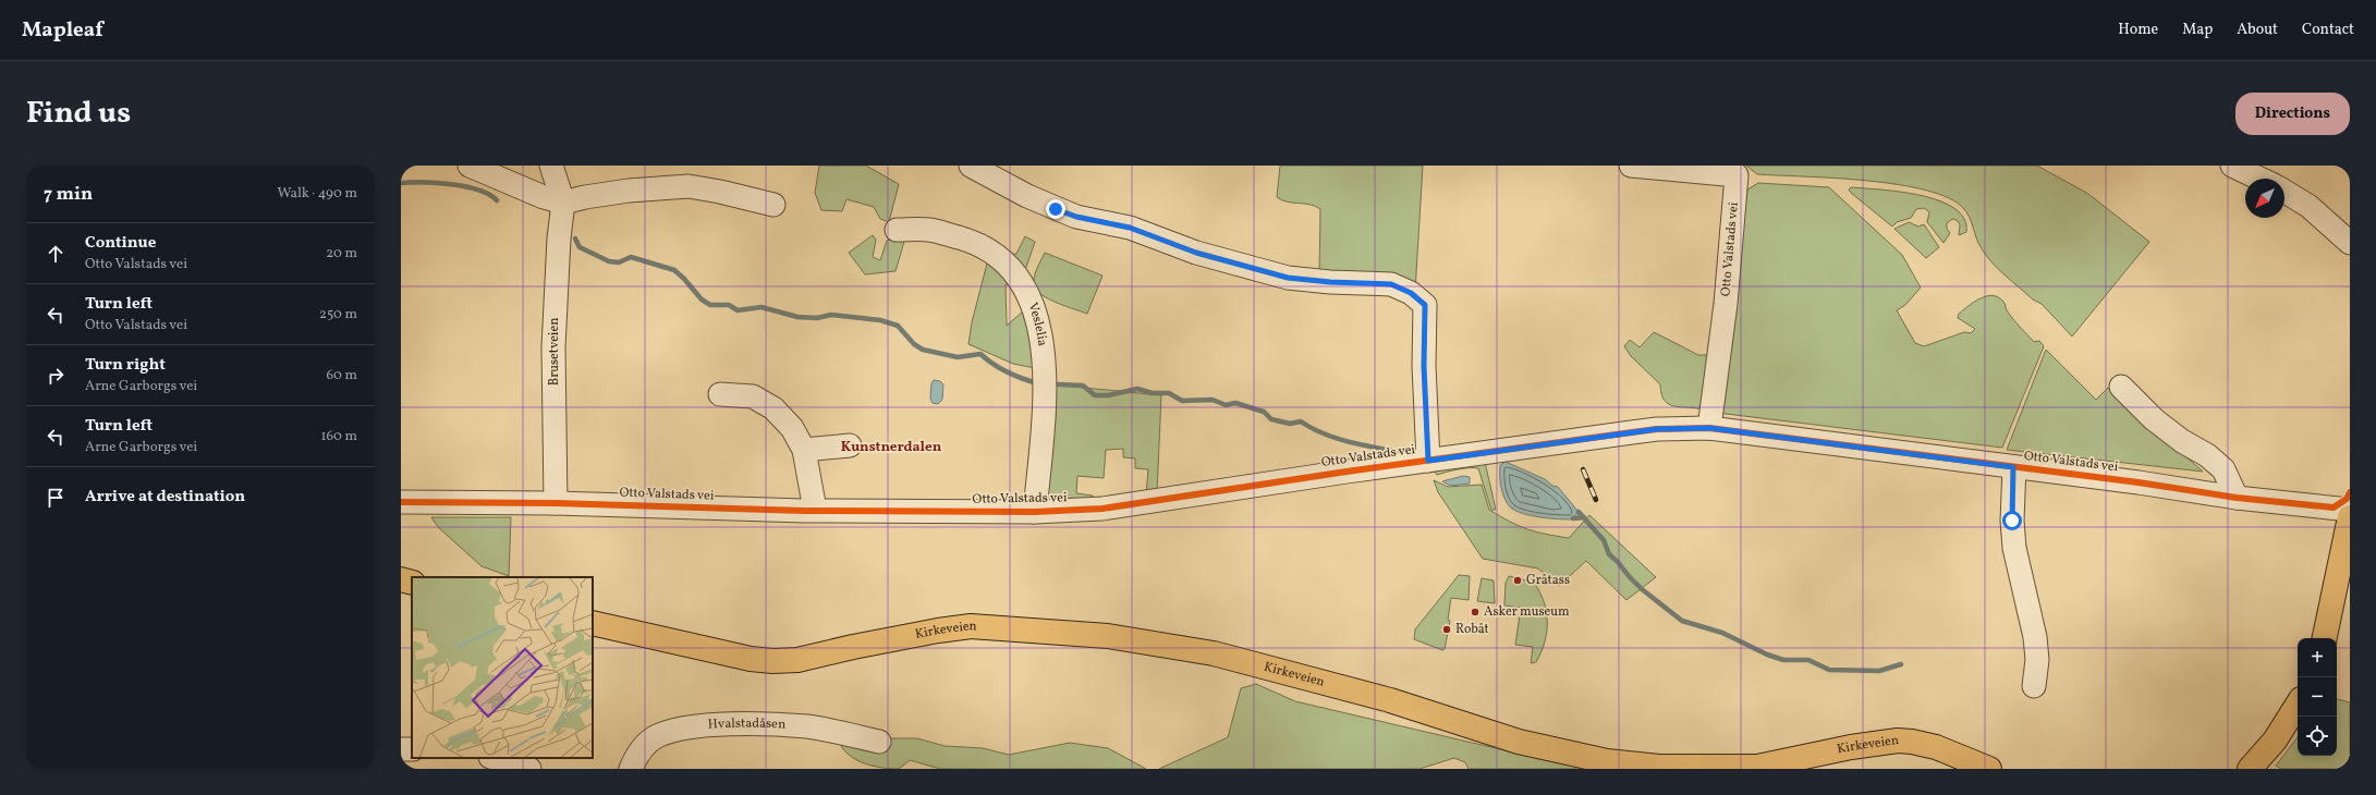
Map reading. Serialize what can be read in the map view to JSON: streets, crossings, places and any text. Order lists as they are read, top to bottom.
{
  "streets": {
    "main road": ["Kirkeveien"],
    "street": [
      "Otto Valstads vei",
      "Veslelia",
      "Brusetveien",
      "Hvalstadåsen"
    ]
  },
  "crossings": [
    ["Otto Valstads vei", "Veslelia"],
    ["Otto Valstads vei", "Brusetveien"]
  ],
  "districts": ["Kunstnerdalen"],
  "places": ["Gråtass", "Asker museum", "Robåt"],
  "north": "bottom left",
  "page": {
    "header": "Mapleaf",
    "nav": [
      "Home",
      "Map",
      "About",
      "Contact"
    ],
    "title": "Find us",
    "buttons": "Directions",
    "heading": ["7 min", "Walk · 490 m"],
    "list": [
      ["Continue", "Otto Valstads vei", "20 m"],
      ["Turn left", "Otto Valstads vei", "250 m"],
      ["Turn right", "Arne Garborgs vei", "60 m"],
      ["Turn left", "Arne Garborgs vei", "160 m"],
      "Arrive at destination"
    ],
    "map_buttons": ["+", "−"]
  }
}
